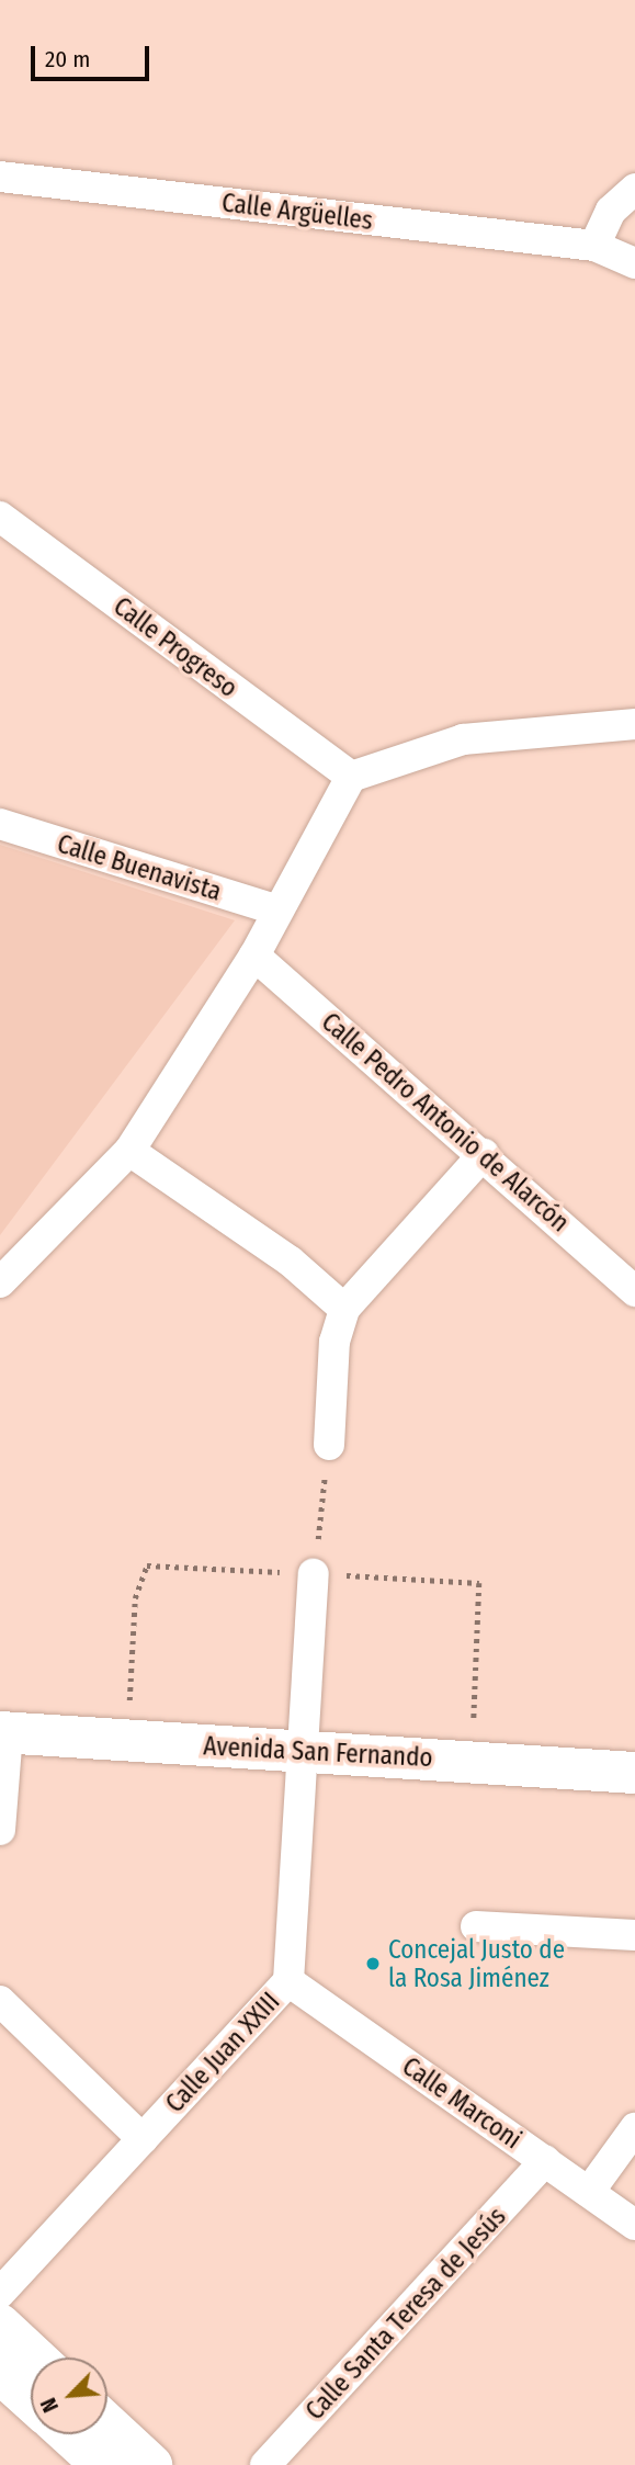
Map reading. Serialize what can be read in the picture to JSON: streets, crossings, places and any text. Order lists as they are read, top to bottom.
{
  "streets": {
    "street": [
      "Calle Argüelles",
      "Calle Progreso",
      "Calle Buenavista",
      "Calle Pedro Antonio de Alarcón",
      "Avenida San Fernando",
      "Calle Juan XXIII",
      "Calle Marconi",
      "Calle Santa Teresa de Jesús"
    ]
  },
  "crossings": [
    ["Avenida San Fernando", "Calle Juan XXIII"],
    ["Calle Juan XXIII", "Calle Marconi"],
    ["Calle Marconi", "Calle Santa Teresa de Jesús"]
  ],
  "places": ["Concejal Justo de la Rosa Jiménez"],
  "scale_bar": "20 m",
  "north": "bottom left"
}
